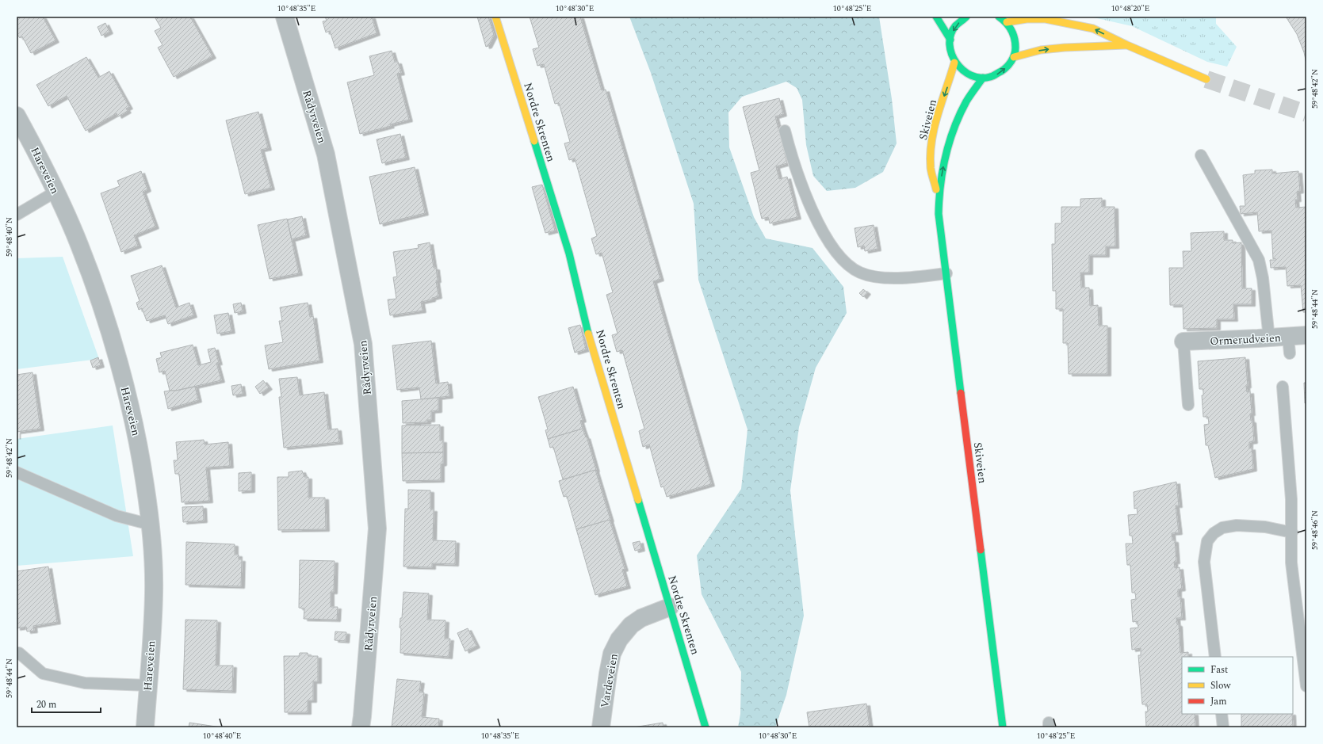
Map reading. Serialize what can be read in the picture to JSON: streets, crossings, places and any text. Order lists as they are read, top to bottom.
{
  "streets": {
    "main road": ["Skiveien", "Nordre Skrenten"],
    "street": [
      "Rådyrveien",
      "Hareveien",
      "Ormerudveien",
      "Vardeveien"
    ]
  },
  "crossings": [
    ["Nordre Skrenten", "Vardeveien"]
  ],
  "legend": ["Fast", "Slow", "Jam"],
  "scale_bar": "20 m",
  "coordinates": [
    "10°48'35\"E",
    "10°48'30\"E",
    "10°48'25\"E",
    "10°48'20\"E",
    "59°48'42\"N",
    "59°48'40\"N",
    "59°48'44\"N",
    "59°48'46\"N",
    "10°48'40\"E"
  ]
}
